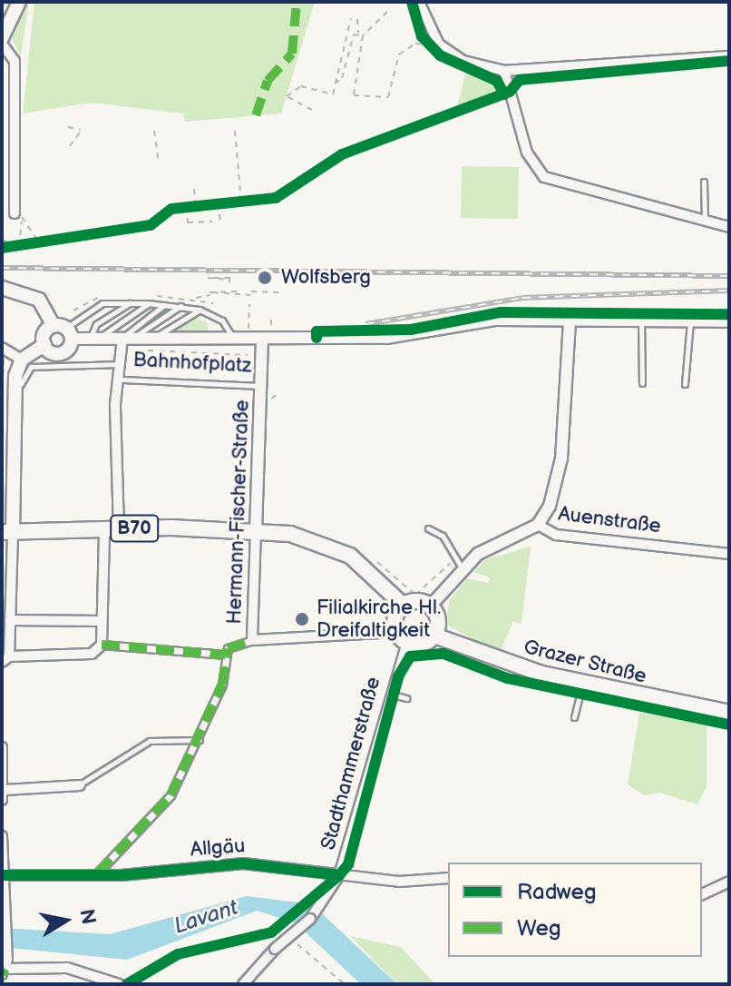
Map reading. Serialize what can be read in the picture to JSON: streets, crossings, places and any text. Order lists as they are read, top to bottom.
{
  "streets": {
    "main road": ["B70", "Grazer Straße"],
    "street": [
      "Bahnhofplatz",
      "Hermann-Fischer-Straße",
      "Auenstraße",
      "Stadthammerstraße",
      "Allgäu"
    ]
  },
  "crossings": [
    ["Bahnhofplatz", "Hermann-Fischer-Straße"],
    ["Hermann-Fischer-Straße", "B70"],
    ["Auenstraße", "B70"],
    ["Auenstraße", "Grazer Straße"],
    ["Auenstraße", "Stadthammerstraße"],
    ["B70", "Grazer Straße"],
    ["B70", "Stadthammerstraße"],
    ["Grazer Straße", "Stadthammerstraße"],
    ["Stadthammerstraße", "Allgäu"]
  ],
  "water": ["Lavant"],
  "places": ["Wolfsberg", "Filialkirche Hl. Dreifaltigkeit"],
  "legend": ["Radweg", "Weg"],
  "north": "right"
}
